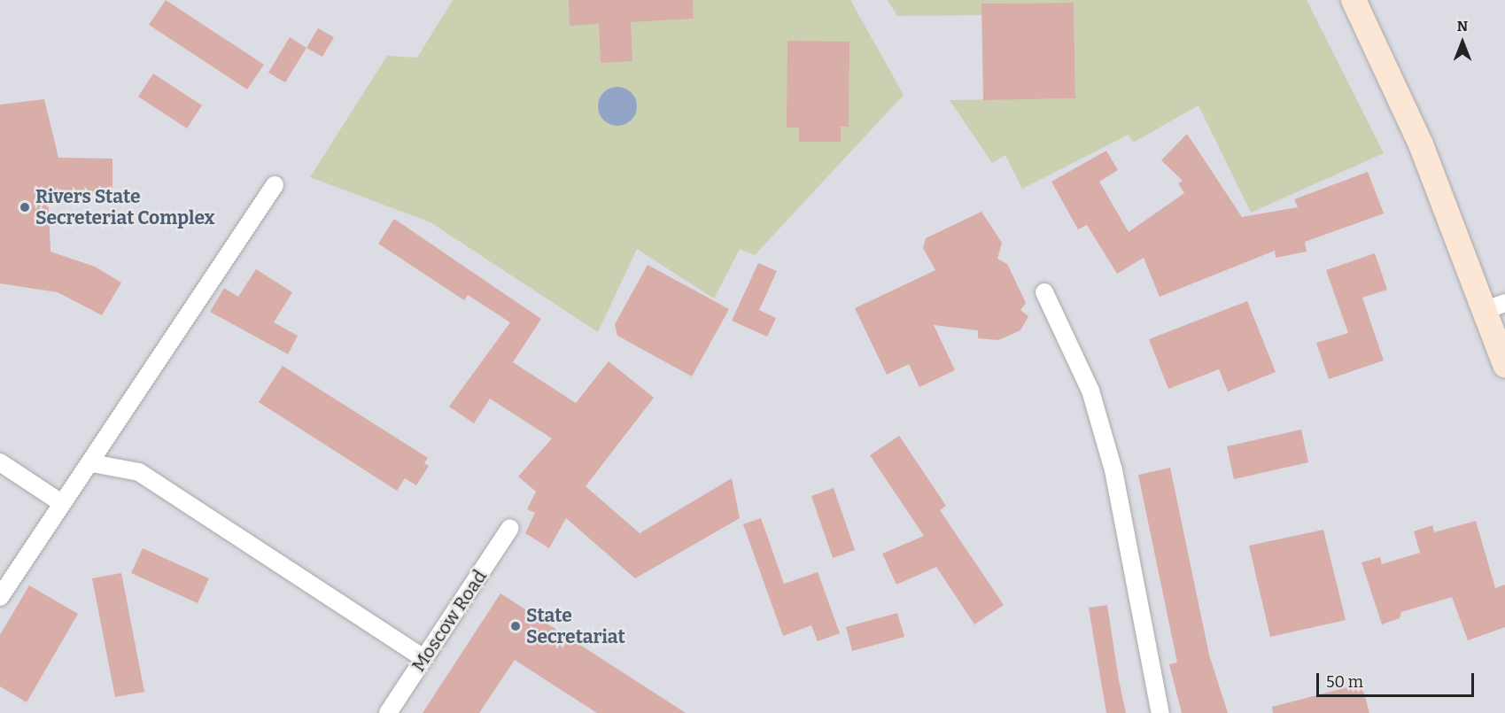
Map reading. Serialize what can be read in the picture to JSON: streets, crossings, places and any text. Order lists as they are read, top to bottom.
{
  "streets": {
    "street": ["Moscow Road"]
  },
  "places": ["Rivers State Secreteriat Complex", "State Secretariat"],
  "scale_bar": "50 m",
  "north": "top"
}
